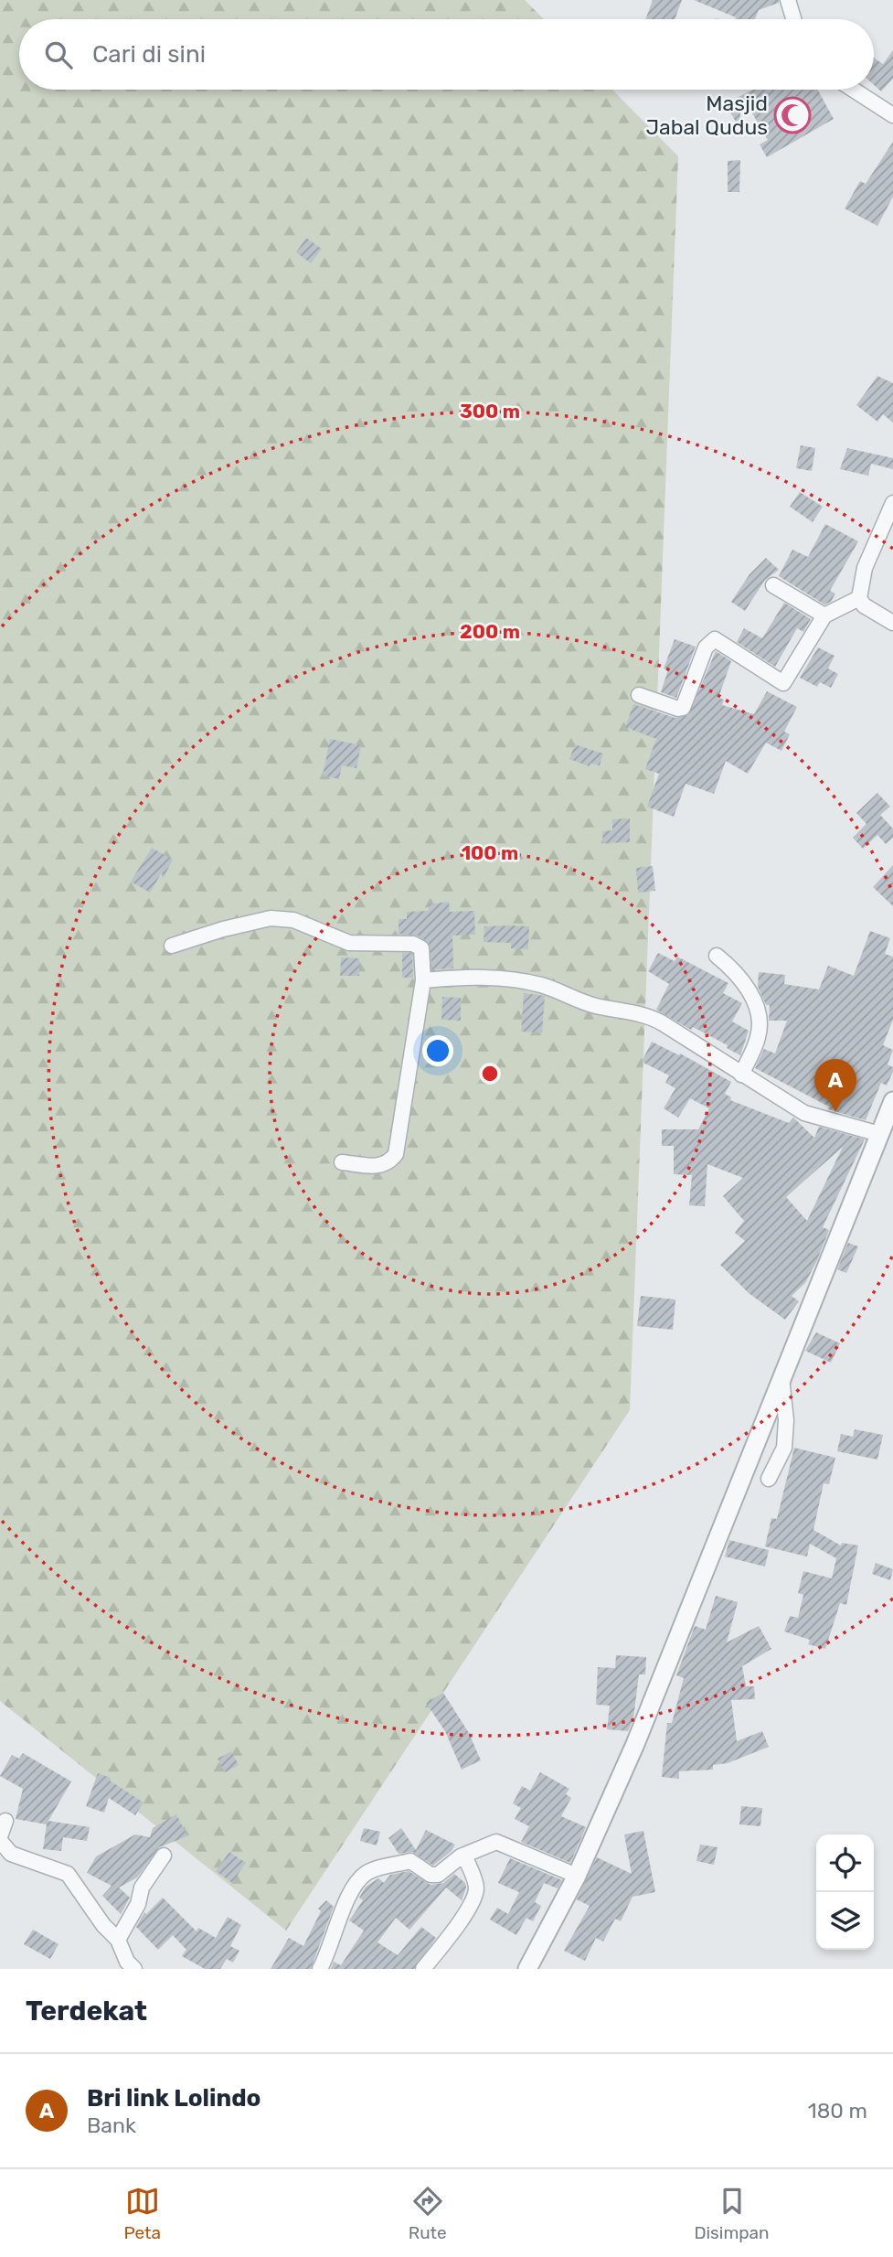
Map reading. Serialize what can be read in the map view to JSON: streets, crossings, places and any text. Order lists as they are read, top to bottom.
{
  "places": {
    "mosque": ["Masjid Jabal Qudus"]
  },
  "page": {
    "search": "Cari di sini",
    "pins": "A",
    "heading": "Terdekat",
    "list": [
      {
        "mark": "A",
        "name": "Bri link Lolindo",
        "note": "Bank",
        "value": "180 m"
      }
    ],
    "nav": ["Peta", "Rute", "Disimpan"]
  },
  "rings": ["300 m", "200 m", "100 m"]
}
